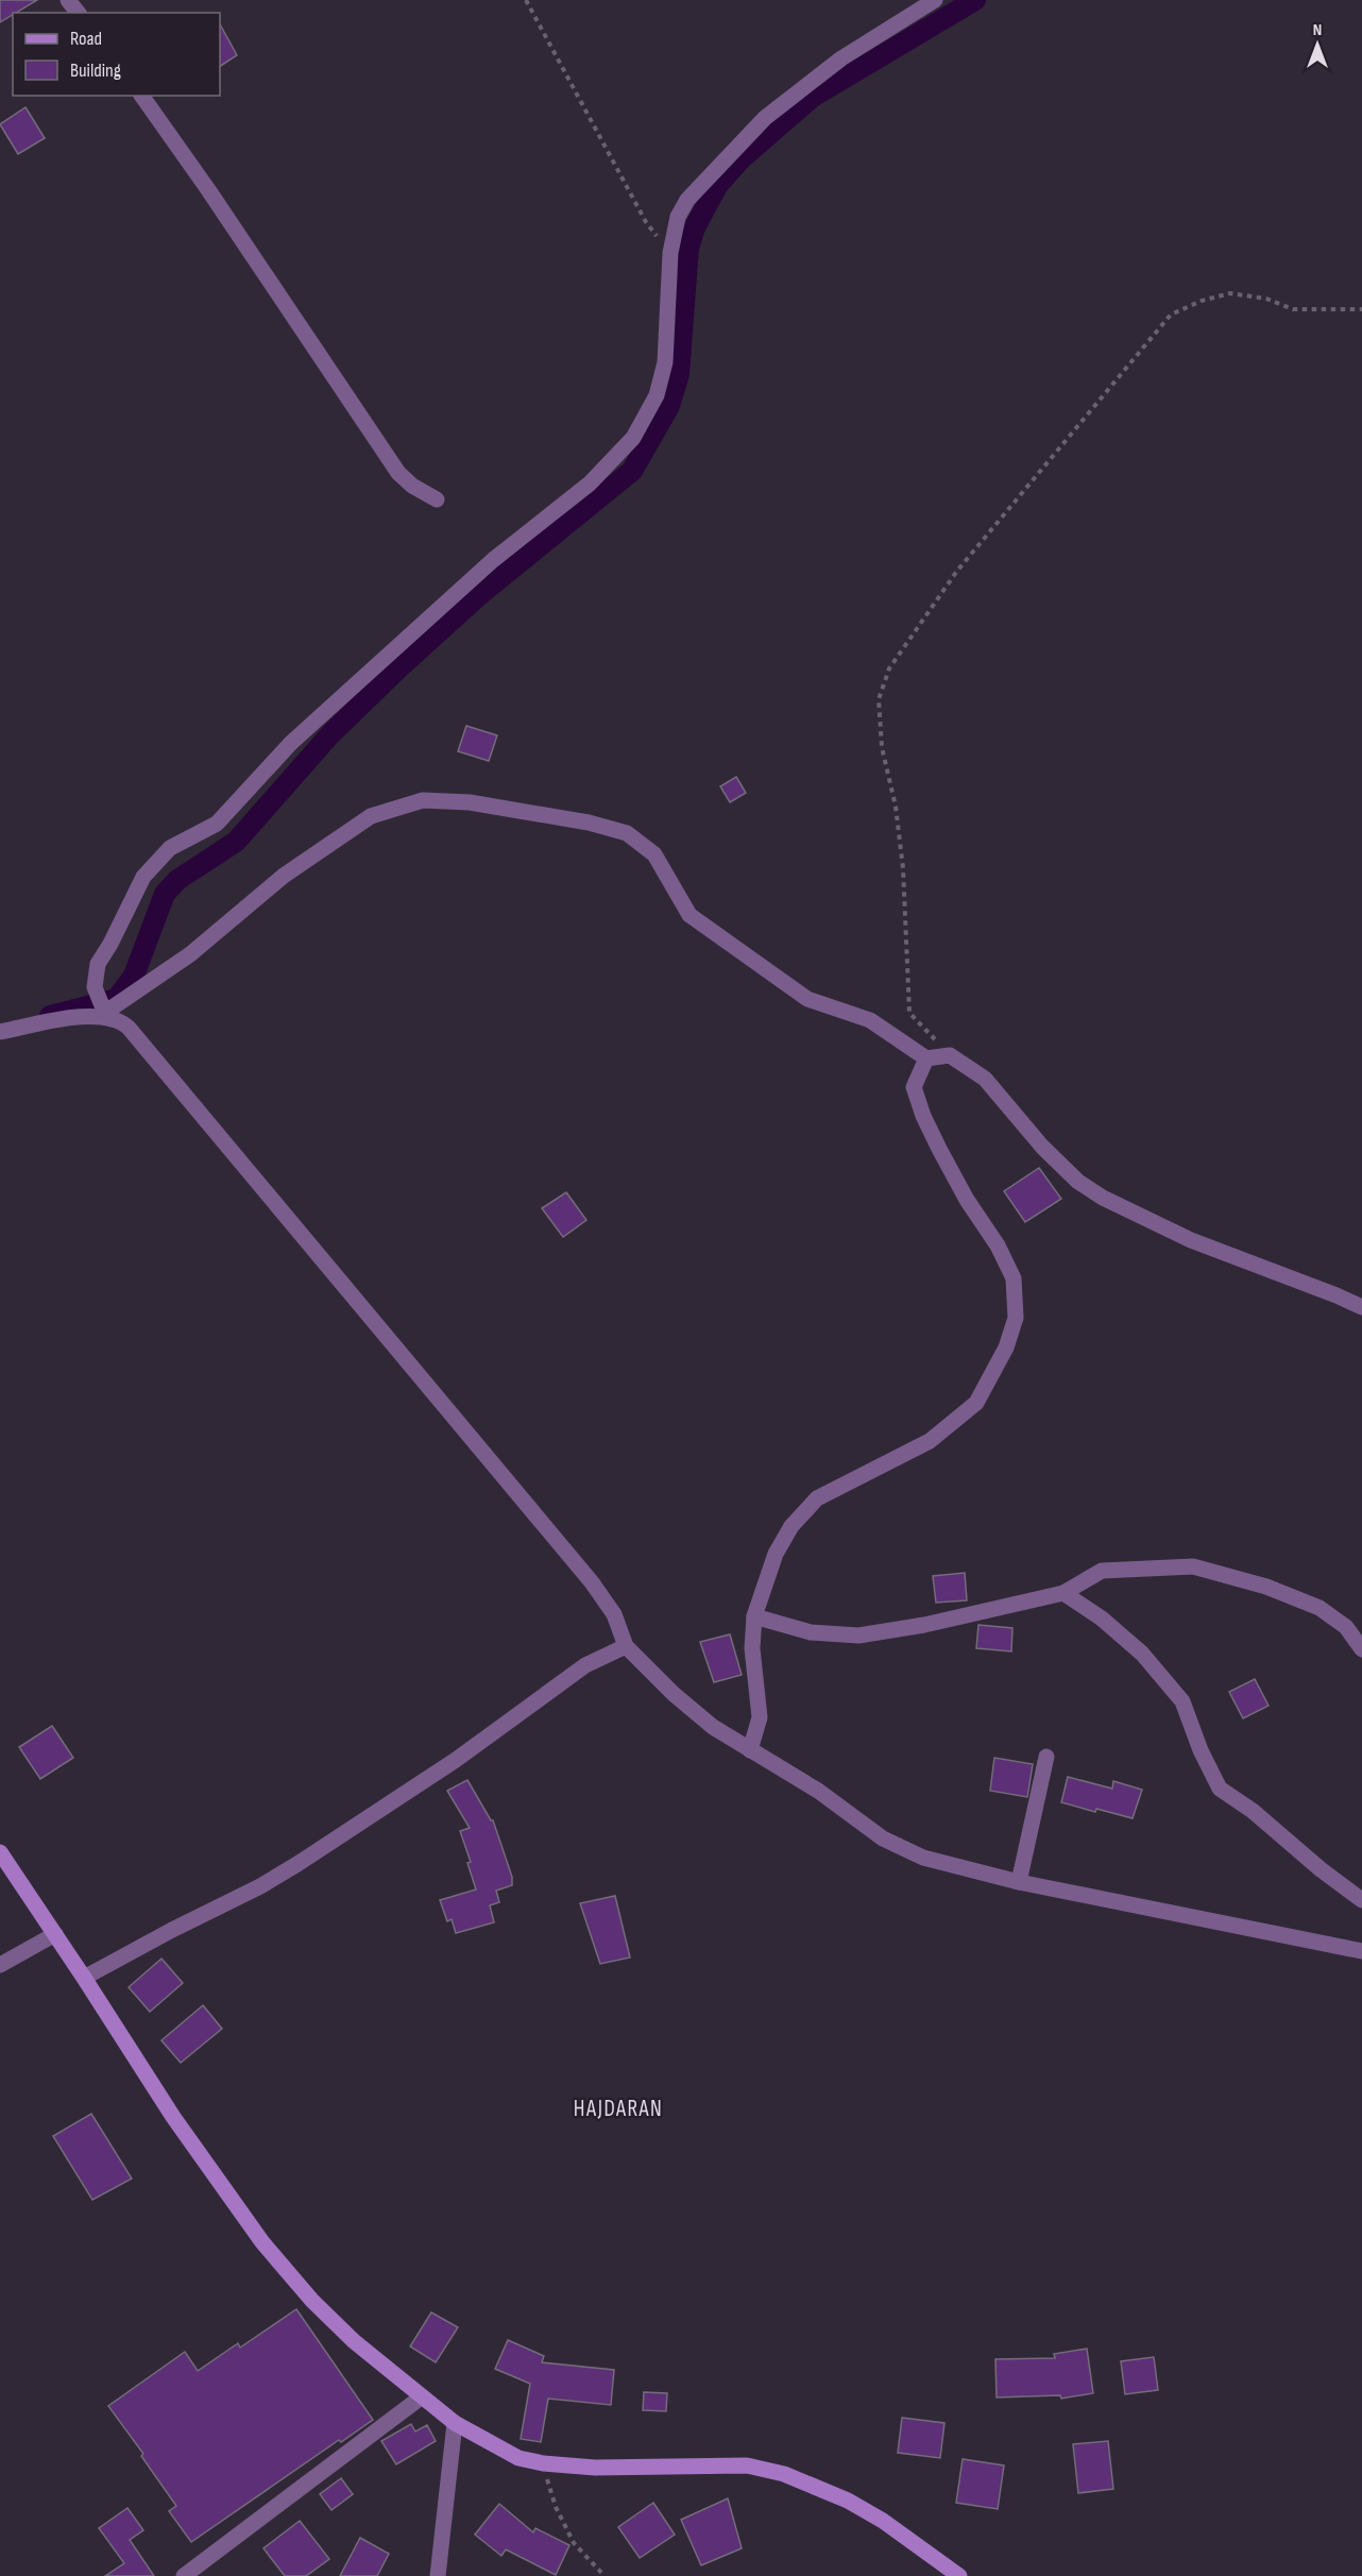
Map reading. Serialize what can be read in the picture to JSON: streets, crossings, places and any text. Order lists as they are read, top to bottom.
{
  "districts": ["HAJDARAN"],
  "legend": ["Road", "Building"],
  "north": "top"
}
